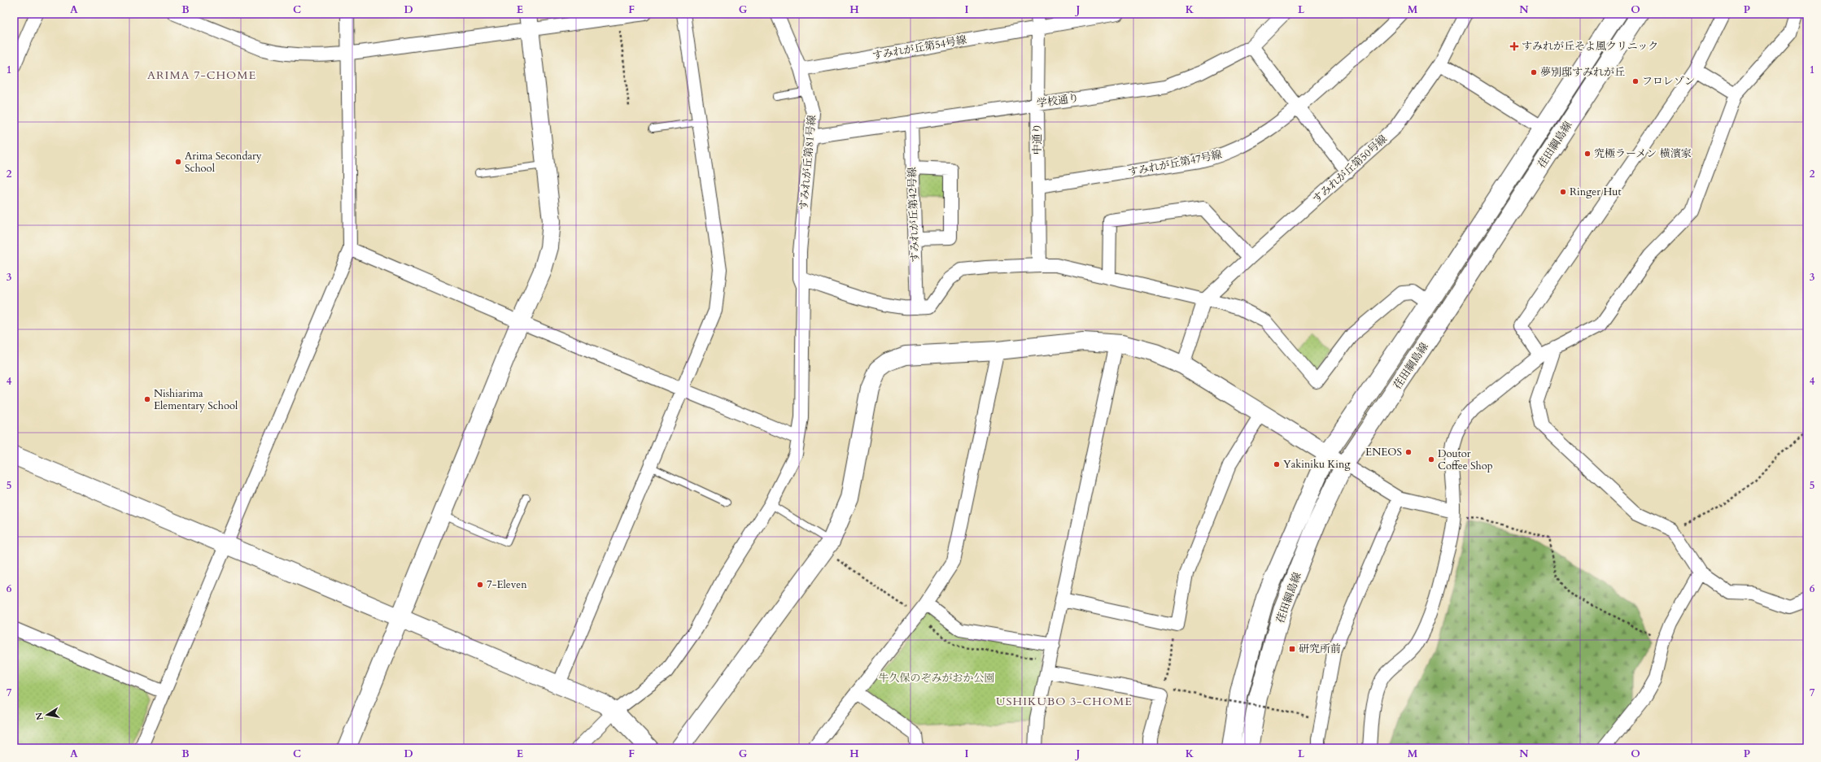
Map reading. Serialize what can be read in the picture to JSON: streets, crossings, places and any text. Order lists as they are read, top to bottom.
{
  "streets": {
    "street": [
      "すみれが丘第54号線",
      "学校通り",
      "中通り",
      "荏田綱島線",
      "すみれが丘第81号線",
      "すみれが丘第47号線",
      "すみれが丘第50号線",
      "すみれが丘第42号線"
    ]
  },
  "crossings": [
    ["すみれが丘第54号線", "中通り"],
    ["すみれが丘第54号線", "すみれが丘第81号線"],
    ["学校通り", "中通り"],
    ["学校通り", "すみれが丘第81号線"],
    ["学校通り", "すみれが丘第42号線"],
    ["中通り", "すみれが丘第47号線"]
  ],
  "districts": ["ARIMA 7-CHOME", "USHIKUBO 3-CHOME"],
  "parks": ["牛久保のぞみがおか公園"],
  "places": {
    "health": ["すみれが丘そよ風クリニック"],
    "other": [
      "夢別邸すみれが丘",
      "フロレゾン",
      "究極ラーメン 横濱家",
      "Arima Secondary School",
      "Ringer Hut",
      "Nishiarima Elementary School",
      "ENEOS",
      "Doutor Coffee Shop",
      "Yakiniku King",
      "7-Eleven"
    ],
    "transit": ["研究所前"]
  },
  "north": "left",
  "grid": {
    "columns": [
      "A",
      "B",
      "C",
      "D",
      "E",
      "F",
      "G",
      "H",
      "I",
      "J",
      "K",
      "L",
      "M",
      "N",
      "O",
      "P"
    ],
    "rows": [
      "1",
      "2",
      "3",
      "4",
      "5",
      "6",
      "7"
    ]
  }
}
